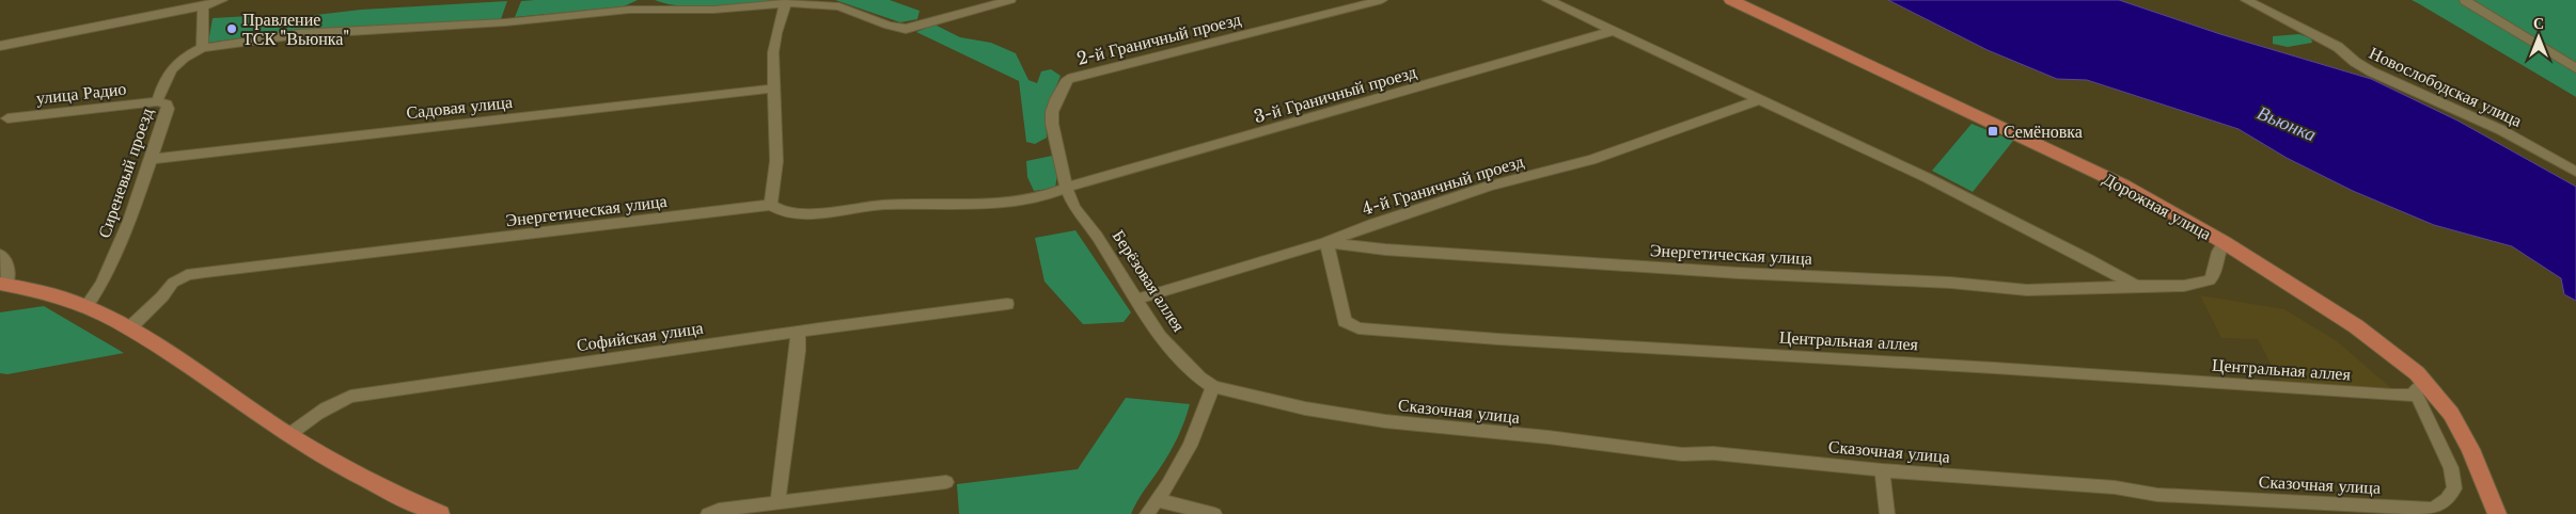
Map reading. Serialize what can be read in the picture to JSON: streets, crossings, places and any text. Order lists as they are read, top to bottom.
{
  "streets": {
    "main road": ["Дорожная улица"],
    "street": [
      "2-й Граничный проезд",
      "Новослободская улица",
      "улица Радио",
      "3-й Граничный проезд",
      "Садовая улица",
      "Сиреневый проезд",
      "4-й Граничный проезд",
      "Энергетическая улица",
      "Берёзовая аллея",
      "Софийская улица",
      "Центральная аллея",
      "Сказочная улица"
    ]
  },
  "crossings": [
    ["2-й Граничный проезд", "Берёзовая аллея"],
    ["улица Радио", "Сиреневый проезд"],
    ["3-й Граничный проезд", "Энергетическая улица"],
    ["3-й Граничный проезд", "Берёзовая аллея"],
    ["Садовая улица", "Сиреневый проезд"],
    ["4-й Граничный проезд", "Энергетическая улица"],
    ["4-й Граничный проезд", "Берёзовая аллея"],
    ["4-й Граничный проезд", "Центральная аллея"],
    ["Дорожная улица", "Энергетическая улица"],
    ["Дорожная улица", "Центральная аллея"],
    ["Дорожная улица", "Сказочная улица"],
    ["Энергетическая улица", "Берёзовая аллея"],
    ["Энергетическая улица", "Центральная аллея"],
    ["Берёзовая аллея", "Сказочная улица"],
    ["Центральная аллея", "Сказочная улица"]
  ],
  "water": ["Вьюнка"],
  "places": {
    "other": ["Правление ТСК \"Вьюнка\""],
    "transit": ["Семёновка"]
  },
  "north": "top"
}
